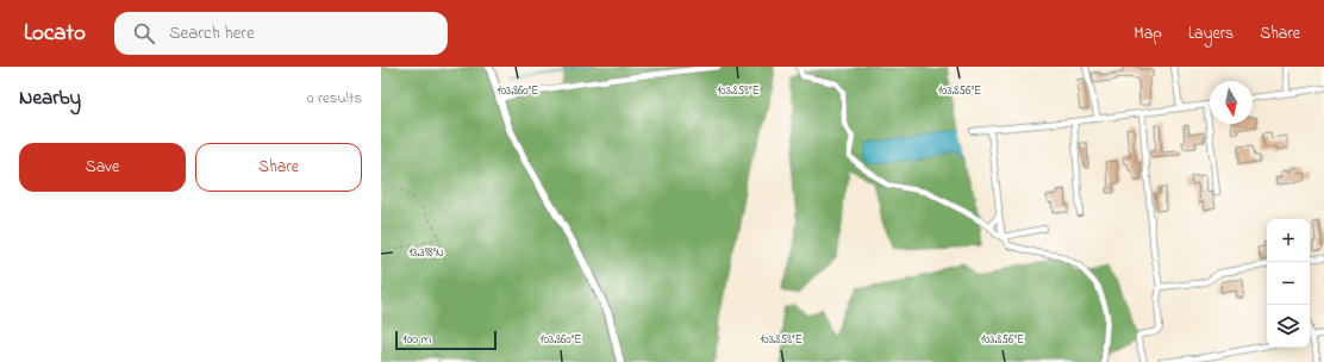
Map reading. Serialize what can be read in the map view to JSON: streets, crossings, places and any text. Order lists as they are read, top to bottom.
{
  "scale_bar": "100 m",
  "north": "bottom",
  "page": {
    "header": "Locato",
    "search": "Search here",
    "nav": ["Map", "Layers", "Share"],
    "heading": ["Nearby", "0 results"],
    "buttons": ["Save", "Share"],
    "map_buttons": ["+", "−"],
    "scale": "100 m"
  },
  "coordinates": [
    "103.860°E",
    "103.858°E",
    "103.856°E",
    "13.398°N"
  ]
}
